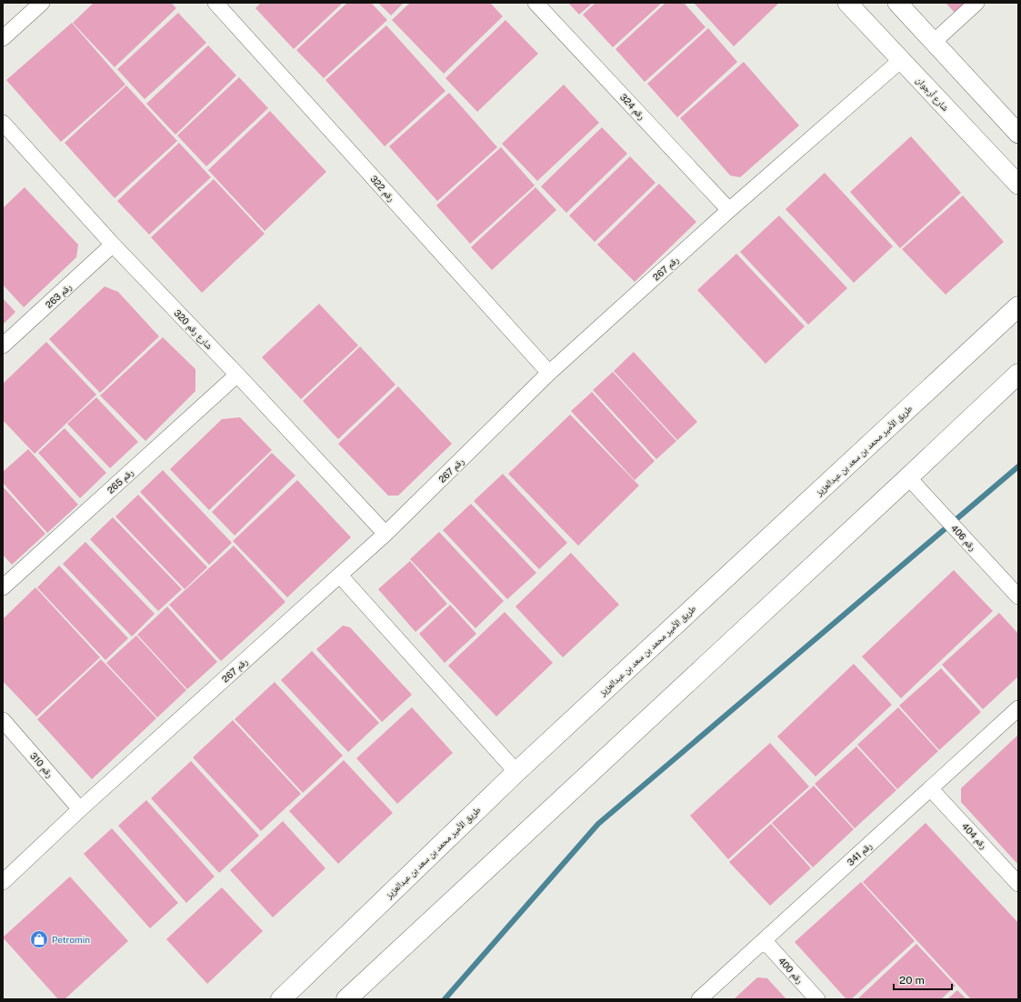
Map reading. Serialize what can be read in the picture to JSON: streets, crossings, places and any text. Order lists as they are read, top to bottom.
{
  "streets": {
    "main road": ["طريق الأمير محمد بن سعد بن عبدالعزيز"],
    "street": [
      "شارع أرجوان",
      "رقم 324",
      "رقم 322",
      "رقم 267",
      "رقم 263",
      "شارع رقم 320",
      "رقم 265",
      "رقم 406",
      "رقم 310",
      "رقم 404",
      "رقم 341",
      "رقم 400"
    ]
  },
  "crossings": [
    ["شارع أرجوان", "رقم 267"],
    ["رقم 324", "رقم 267"],
    ["رقم 322", "رقم 267"],
    ["رقم 267", "شارع رقم 320"],
    ["رقم 267", "رقم 310"],
    ["رقم 263", "شارع رقم 320"],
    ["شارع رقم 320", "رقم 265"],
    ["رقم 404", "رقم 341"],
    ["رقم 341", "رقم 400"]
  ],
  "places": {
    "shop": ["Petromin"]
  },
  "scale_bar": "20 m"
}
